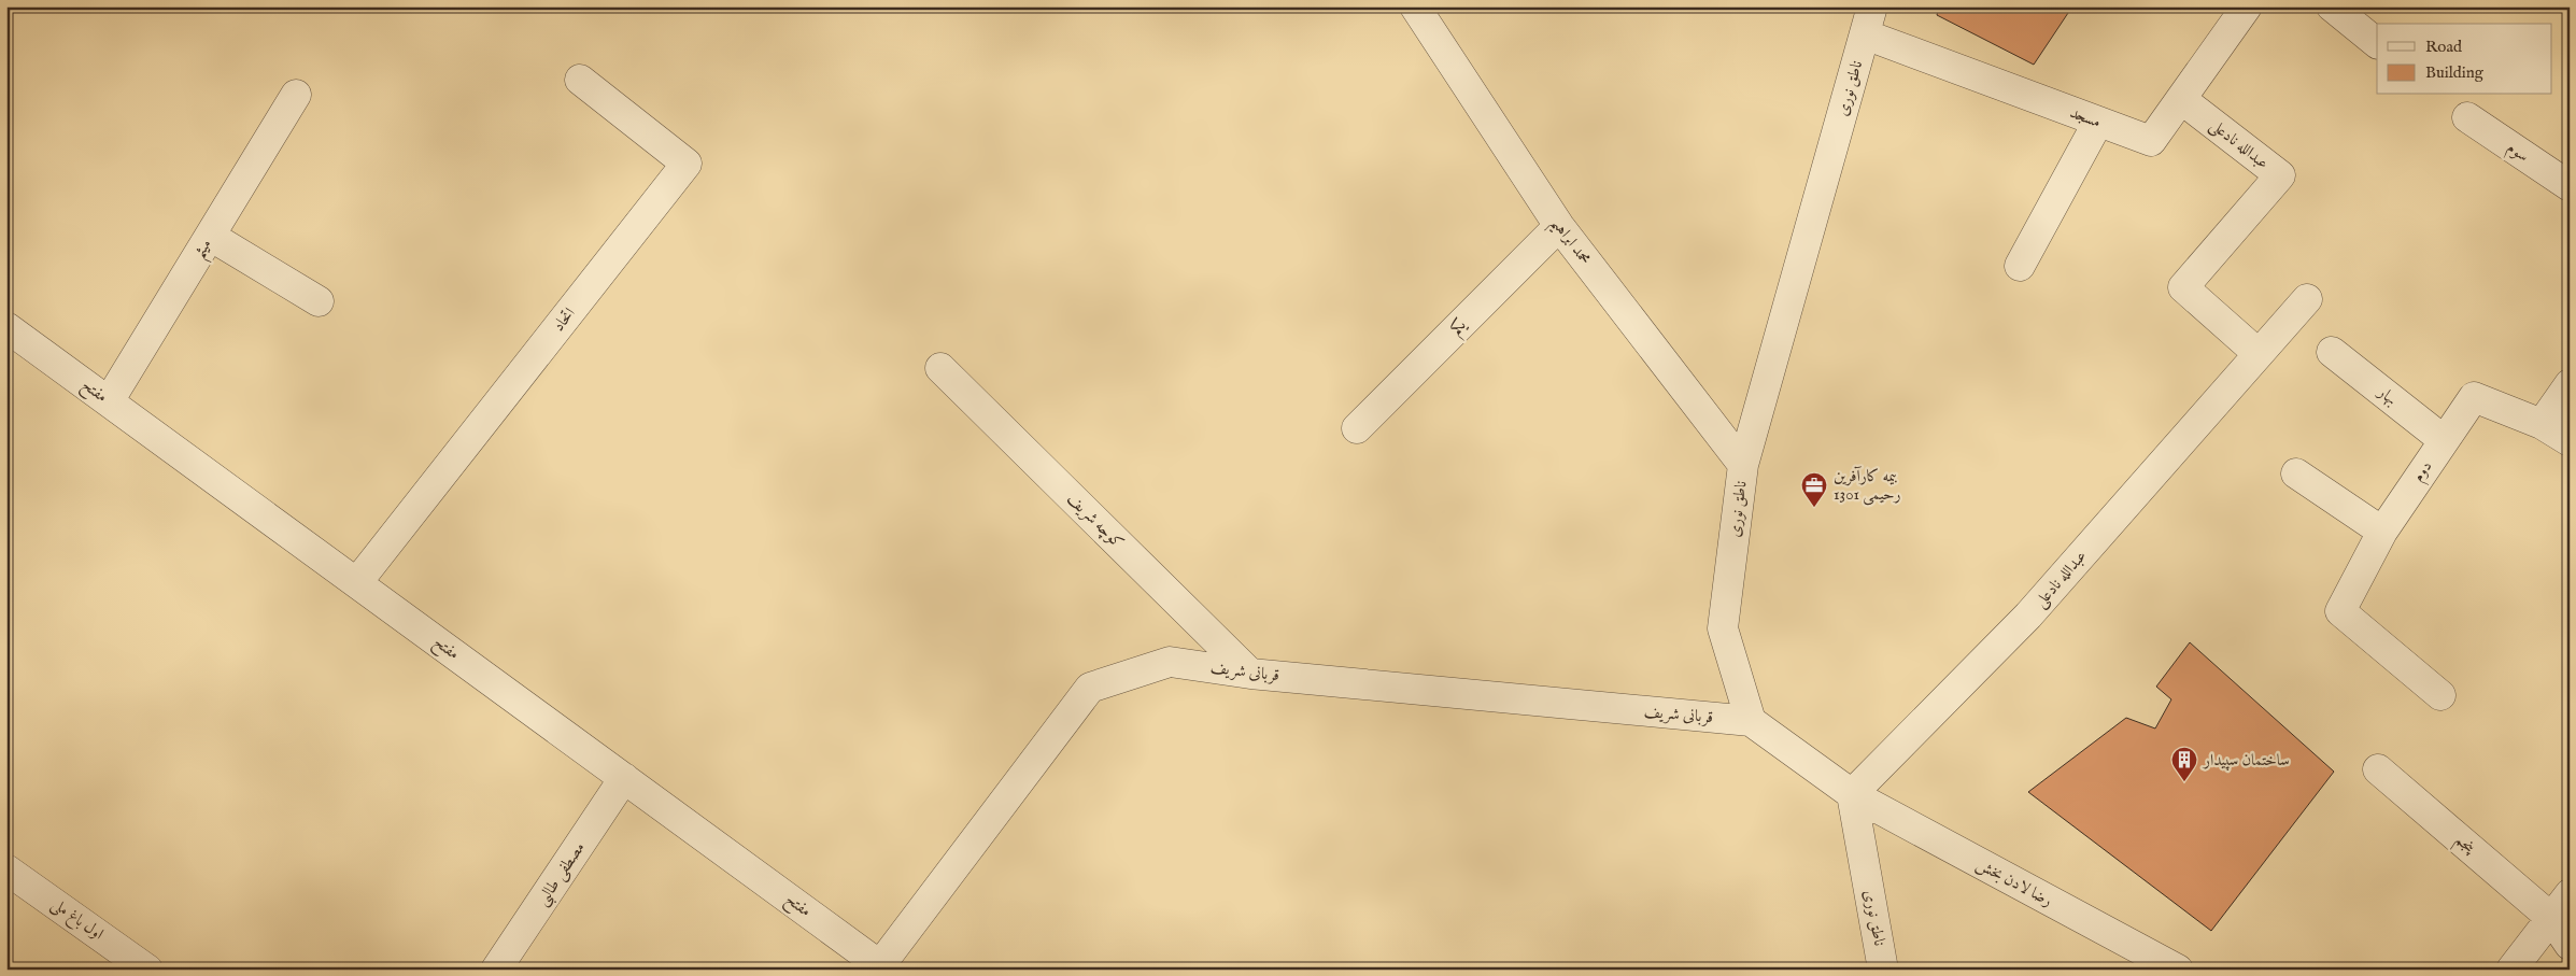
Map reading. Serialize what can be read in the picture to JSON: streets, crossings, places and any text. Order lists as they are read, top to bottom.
{
  "streets": {
    "street": [
      "ناطق نوری",
      "مسجد",
      "عبدالله نادعلی",
      "سوم",
      "محمد ابراهیم",
      "میثم",
      "اتحاد",
      "یکم",
      "مفتح",
      "بهار",
      "دوم",
      "کوچه شریف",
      "قربانی شریف",
      "پنجم",
      "مصطفی طالبی",
      "رضا لادن بخش",
      "اول باغ ملی"
    ]
  },
  "crossings": [
    ["ناطق نوری", "مسجد"],
    ["ناطق نوری", "عبدالله نادعلی"],
    ["ناطق نوری", "محمد ابراهیم"],
    ["ناطق نوری", "قربانی شریف"],
    ["ناطق نوری", "رضا لادن بخش"],
    ["مسجد", "عبدالله نادعلی"],
    ["عبدالله نادعلی", "رضا لادن بخش"],
    ["محمد ابراهیم", "یکم"],
    ["میثم", "مفتح"],
    ["اتحاد", "مفتح"],
    ["مفتح", "قربانی شریف"],
    ["مفتح", "مصطفی طالبی"],
    ["بهار", "دوم"],
    ["کوچه شریف", "قربانی شریف"]
  ],
  "places": {
    "office": ["بیمه کارآفرین 1301 رحیمی"],
    "building": ["ساختمان سپیدار"]
  },
  "legend": ["Road", "Building"]
}
